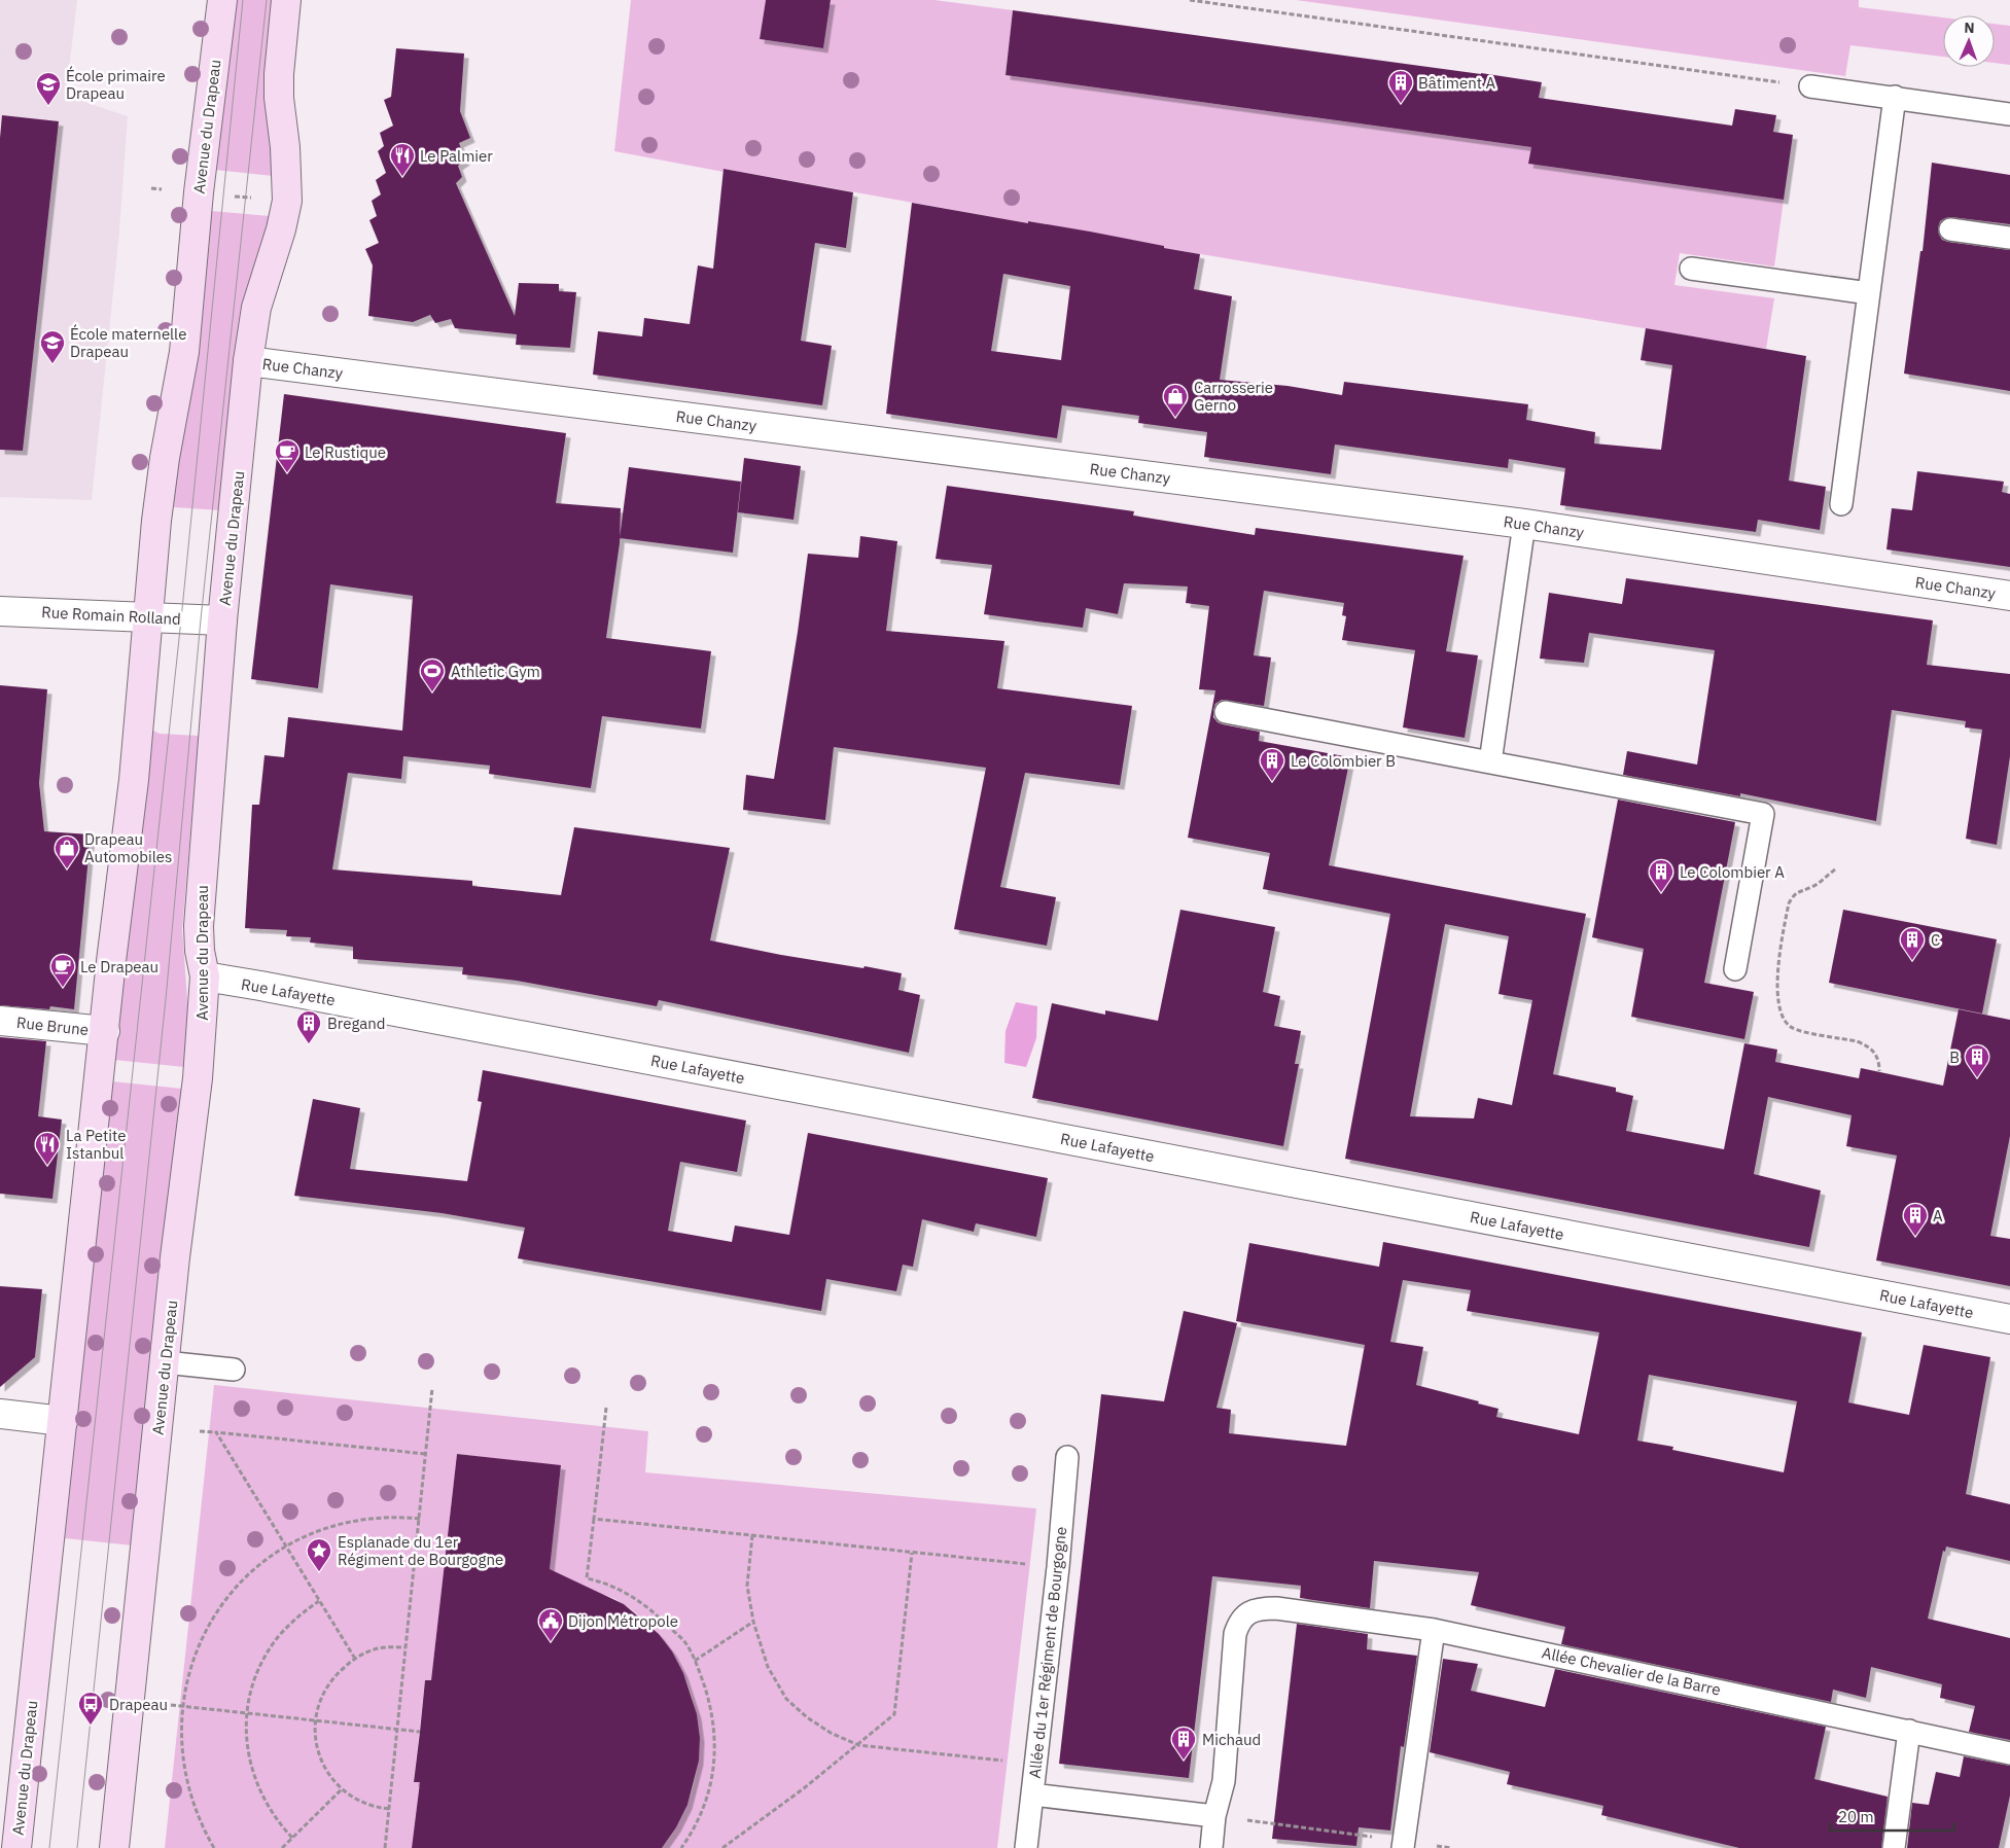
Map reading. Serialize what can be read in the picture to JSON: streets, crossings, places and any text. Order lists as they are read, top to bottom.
{
  "streets": {
    "main road": ["Avenue du Drapeau"],
    "street": [
      "Rue Chanzy",
      "Rue Romain Rolland",
      "Rue Lafayette",
      "Rue Brune"
    ],
    "lane": ["Allée du 1er Régiment de Bourgogne", "Allée Chevalier de la Barre"]
  },
  "crossings": [
    ["Avenue du Drapeau", "Rue Chanzy"],
    ["Avenue du Drapeau", "Rue Romain Rolland"],
    ["Avenue du Drapeau", "Rue Lafayette"],
    ["Avenue du Drapeau", "Rue Brune"]
  ],
  "places": {
    "building": [
      "Bâtiment A",
      "Le Colombier B",
      "Le Colombier A",
      "C",
      "Bregand",
      "B",
      "A",
      "Michaud"
    ],
    "school or university": ["École primaire Drapeau", "École maternelle Drapeau"],
    "restaurant": ["Le Palmier", "La Petite Istanbul"],
    "shop": ["Carrosserie Gerno", "Drapeau Automobiles"],
    "cafe": ["Le Rustique", "Le Drapeau"],
    "sports": ["Athletic Gym"],
    "place": ["Esplanade du 1er Régiment de Bourgogne"],
    "public building": ["Dijon Métropole"],
    "bus stop": ["Drapeau"]
  },
  "scale_bar": "20 m",
  "north": "top"
}
